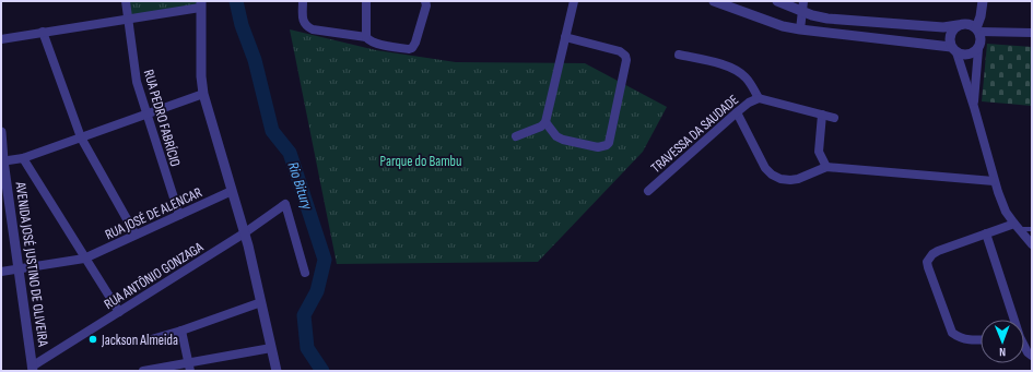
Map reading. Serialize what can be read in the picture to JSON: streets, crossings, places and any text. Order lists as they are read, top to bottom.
{
  "streets": {
    "street": [
      "RUA PEDRO FABRÍCIO",
      "TRAVESSA DA SAUDADE",
      "RUA JOSÉ DE ALENCAR",
      "AVENIDA JOSÉ JUSTINO DE OLIVEIRA",
      "RUA ANTÔNIO GONZAGA"
    ]
  },
  "crossings": [
    ["RUA PEDRO FABRÍCIO", "RUA JOSÉ DE ALENCAR"],
    ["RUA JOSÉ DE ALENCAR", "AVENIDA JOSÉ JUSTINO DE OLIVEIRA"],
    ["AVENIDA JOSÉ JUSTINO DE OLIVEIRA", "RUA ANTÔNIO GONZAGA"]
  ],
  "water": ["Rio Bitury"],
  "parks": ["Parque do Bambu"],
  "places": ["Jackson Almeida"],
  "north": "bottom"
}
